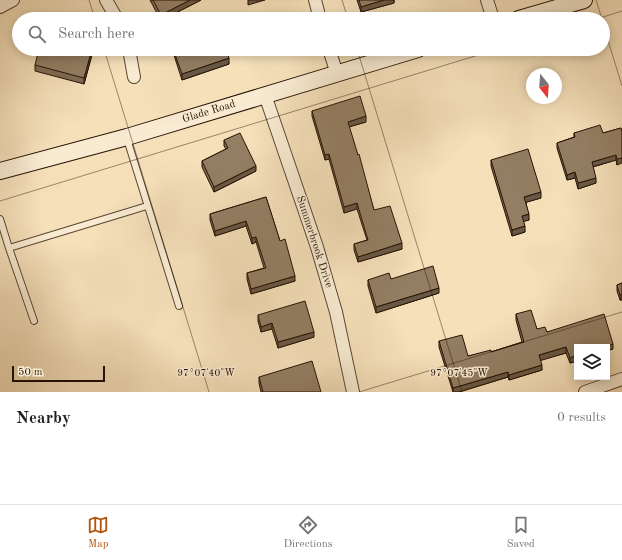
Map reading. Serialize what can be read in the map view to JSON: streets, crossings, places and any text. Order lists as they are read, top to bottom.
{
  "streets": {
    "main road": ["Glade Road"],
    "street": ["Summerbrook Drive"]
  },
  "crossings": [
    ["Glade Road", "Summerbrook Drive"]
  ],
  "scale_bar": "50 m",
  "north": "bottom",
  "page": {
    "search": "Search here",
    "scale": "50 m",
    "heading": ["Nearby", "0 results"],
    "nav": ["Map", "Directions", "Saved"]
  },
  "coordinates": ["97°07'40\"W", "97°07'45\"W"]
}
